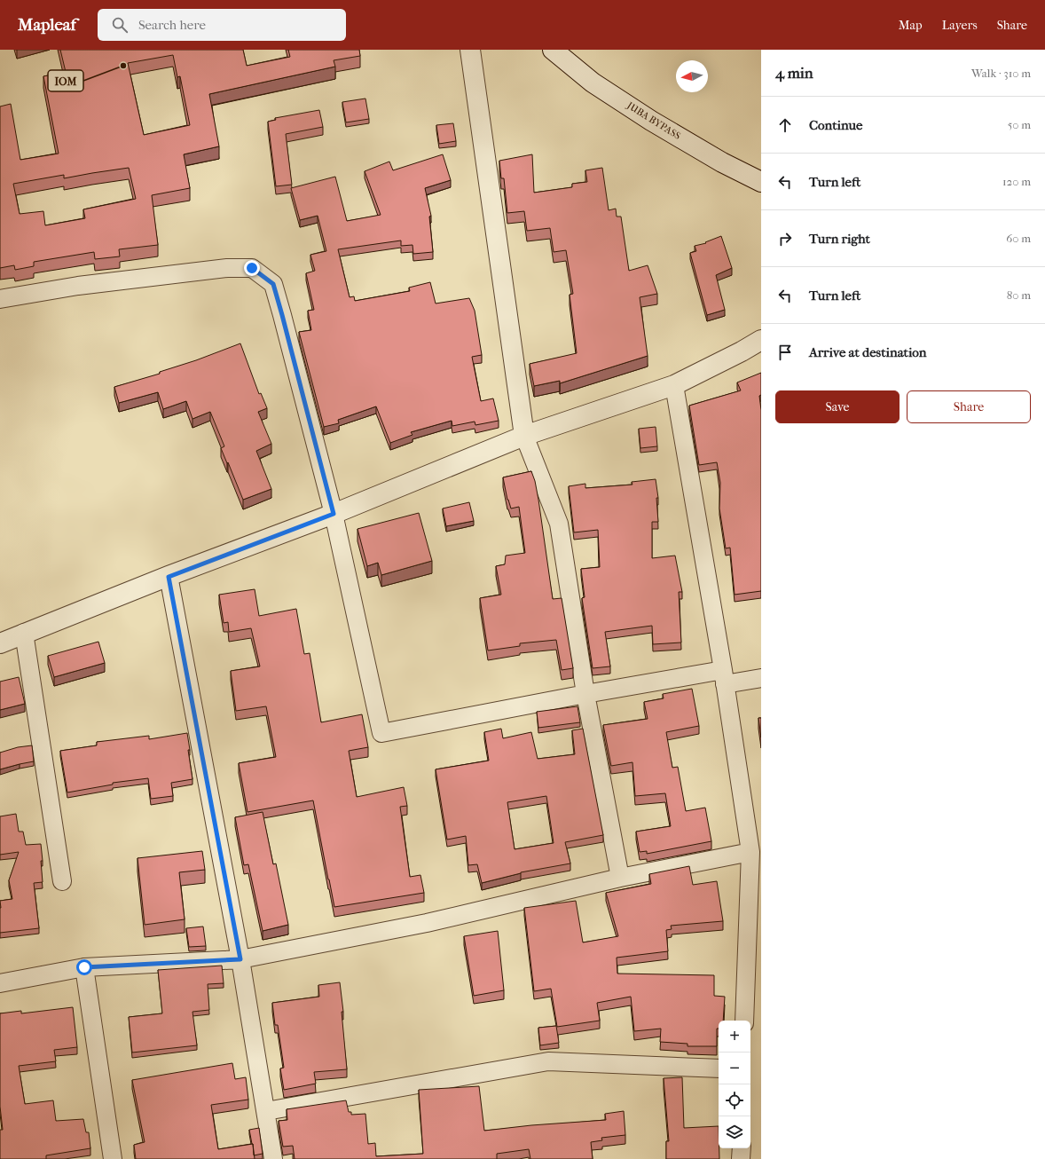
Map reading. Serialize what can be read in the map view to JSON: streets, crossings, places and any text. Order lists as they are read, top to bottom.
{
  "streets": {
    "street": ["JUBA BYPASS"]
  },
  "places": ["IOM"],
  "north": "left",
  "page": {
    "header": "Mapleaf",
    "search": "Search here",
    "nav": ["Map", "Layers", "Share"],
    "heading": ["4 min", "Walk · 310 m"],
    "list": [
      ["Continue", "50 m"],
      ["Turn left", "120 m"],
      ["Turn right", "60 m"],
      ["Turn left", "80 m"],
      "Arrive at destination"
    ],
    "buttons": ["Save", "Share"],
    "map_buttons": ["+", "−"]
  }
}
